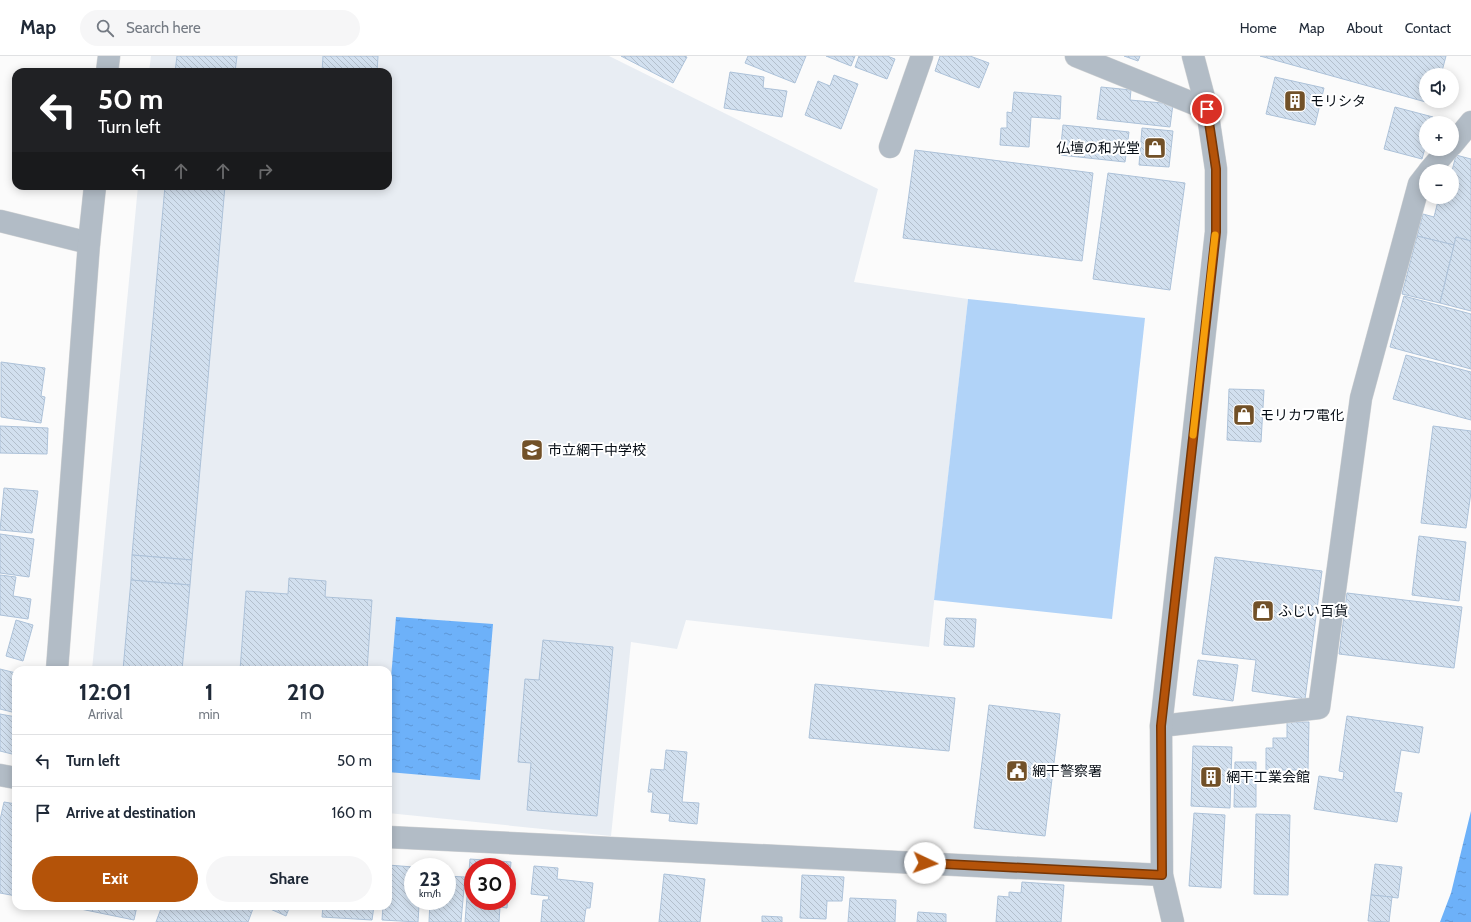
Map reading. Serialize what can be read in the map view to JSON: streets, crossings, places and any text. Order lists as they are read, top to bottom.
{
  "places": {
    "building": ["モリシタ", "網干工業会館"],
    "shop": ["仏壇の和光堂", "モリカワ電化", "ふじい百貨"],
    "school or university": ["市立網干中学校"],
    "public building": ["網干警察署"]
  },
  "page": {
    "header": "Map",
    "search": "Search here",
    "nav": [
      "Home",
      "Map",
      "About",
      "Contact"
    ],
    "map_buttons": ["+", "−"],
    "turn": ["50 m", "Turn left"],
    "eta": [
      "12:01",
      "Arrival",
      "1",
      "min",
      "210",
      "m"
    ],
    "list": [
      {
        "name": "Turn left",
        "value": "50 m"
      },
      {
        "name": "Arrive at destination",
        "value": "160 m"
      }
    ],
    "buttons": ["Exit", "Share"],
    "speed": "23 km/h",
    "limit": "30"
  }
}
